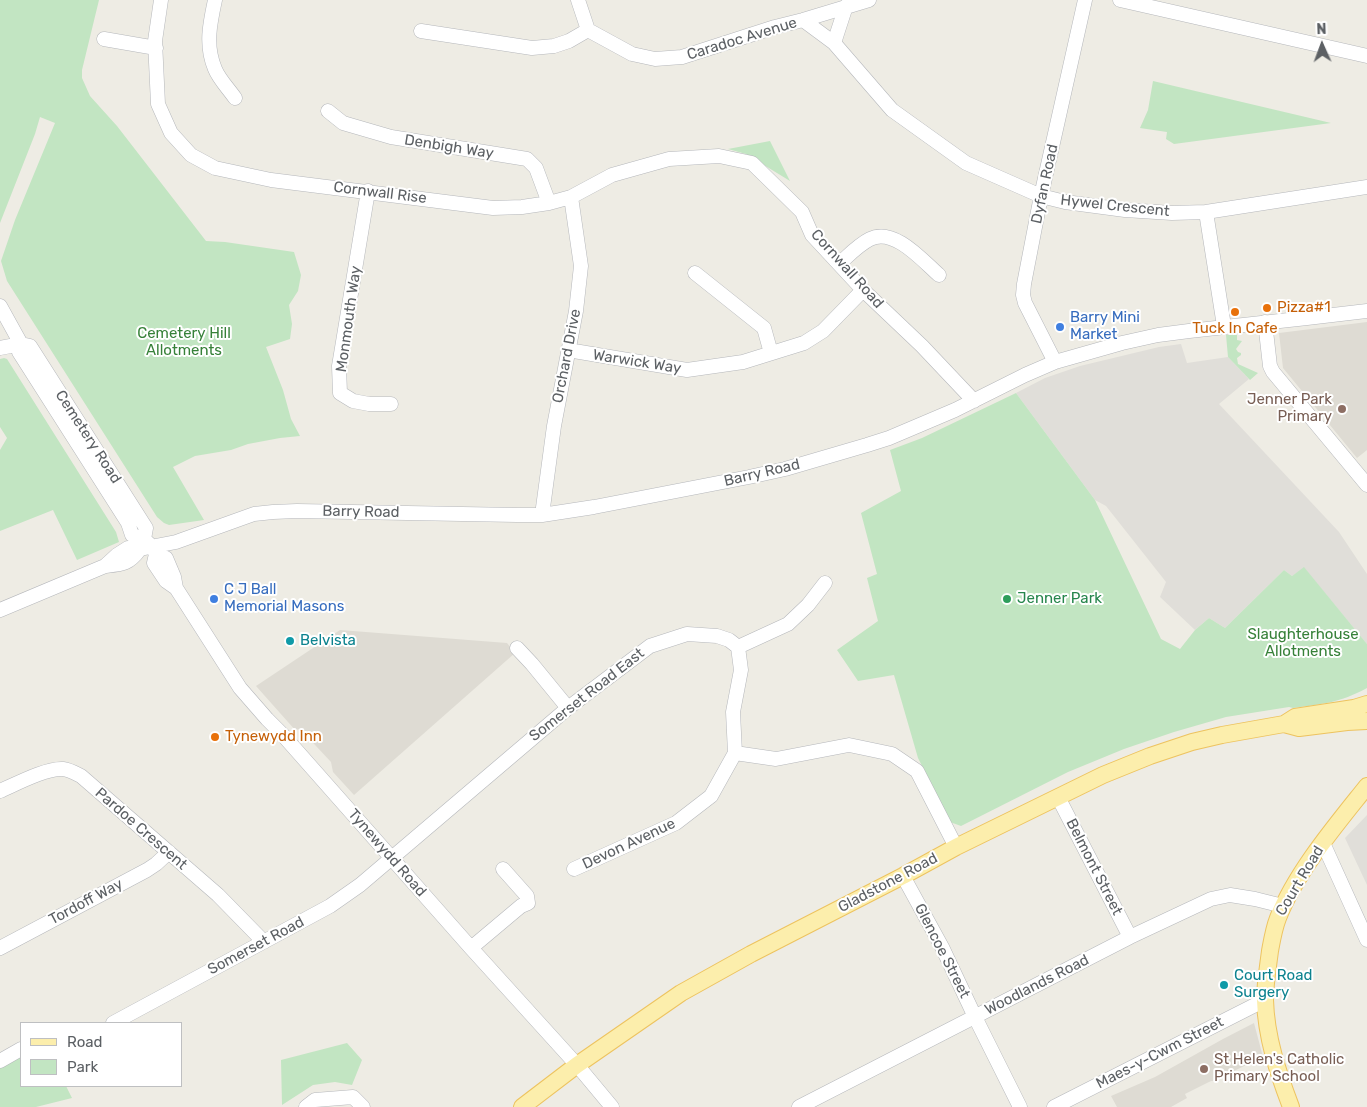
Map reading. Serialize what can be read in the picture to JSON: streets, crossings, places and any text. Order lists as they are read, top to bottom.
{
  "streets": {
    "main road": ["Court Road", "Gladstone Road"],
    "street": [
      "Caradoc Avenue",
      "Denbigh Way",
      "Dyfan Road",
      "Cornwall Rise",
      "Hywel Crescent",
      "Cornwall Road",
      "Monmouth Way",
      "Orchard Drive",
      "Warwick Way",
      "Cemetery Road",
      "Barry Road",
      "Somerset Road East",
      "Pardoe Crescent",
      "Devon Avenue",
      "Tynewydd Road",
      "Belmont Street",
      "Tordoff Way",
      "Somerset Road",
      "Glencoe Street",
      "Woodlands Road",
      "Maes-y-Cwm Street"
    ]
  },
  "crossings": [
    ["Caradoc Avenue", "Hywel Crescent"],
    ["Denbigh Way", "Cornwall Rise"],
    ["Dyfan Road", "Hywel Crescent"],
    ["Dyfan Road", "Barry Road"],
    ["Cornwall Rise", "Cornwall Road"],
    ["Cornwall Rise", "Monmouth Way"],
    ["Cornwall Rise", "Orchard Drive"],
    ["Cornwall Road", "Orchard Drive"],
    ["Cornwall Road", "Warwick Way"],
    ["Cornwall Road", "Barry Road"],
    ["Orchard Drive", "Warwick Way"],
    ["Orchard Drive", "Barry Road"],
    ["Cemetery Road", "Barry Road"],
    ["Cemetery Road", "Tynewydd Road"],
    ["Barry Road", "Tynewydd Road"],
    ["Somerset Road East", "Tynewydd Road"],
    ["Somerset Road East", "Somerset Road"],
    ["Pardoe Crescent", "Tordoff Way"],
    ["Pardoe Crescent", "Somerset Road"],
    ["Tynewydd Road", "Gladstone Road"],
    ["Tynewydd Road", "Somerset Road"],
    ["Belmont Street", "Gladstone Road"],
    ["Belmont Street", "Woodlands Road"],
    ["Court Road", "Woodlands Road"],
    ["Court Road", "Maes-y-Cwm Street"],
    ["Gladstone Road", "Glencoe Street"],
    ["Glencoe Street", "Woodlands Road"]
  ],
  "parks": ["Cemetery Hill Allotments", "Slaughterhouse Allotments"],
  "places": [
    "Pizza#1",
    "Tuck In Cafe",
    "Barry Mini Market",
    "Jenner Park Primary",
    "C J Ball Memorial Masons",
    "Jenner Park",
    "Belvista",
    "Tynewydd Inn",
    "Court Road Surgery",
    "St Helen's Catholic Primary School"
  ],
  "legend": ["Road", "Park"],
  "north": "top"
}
